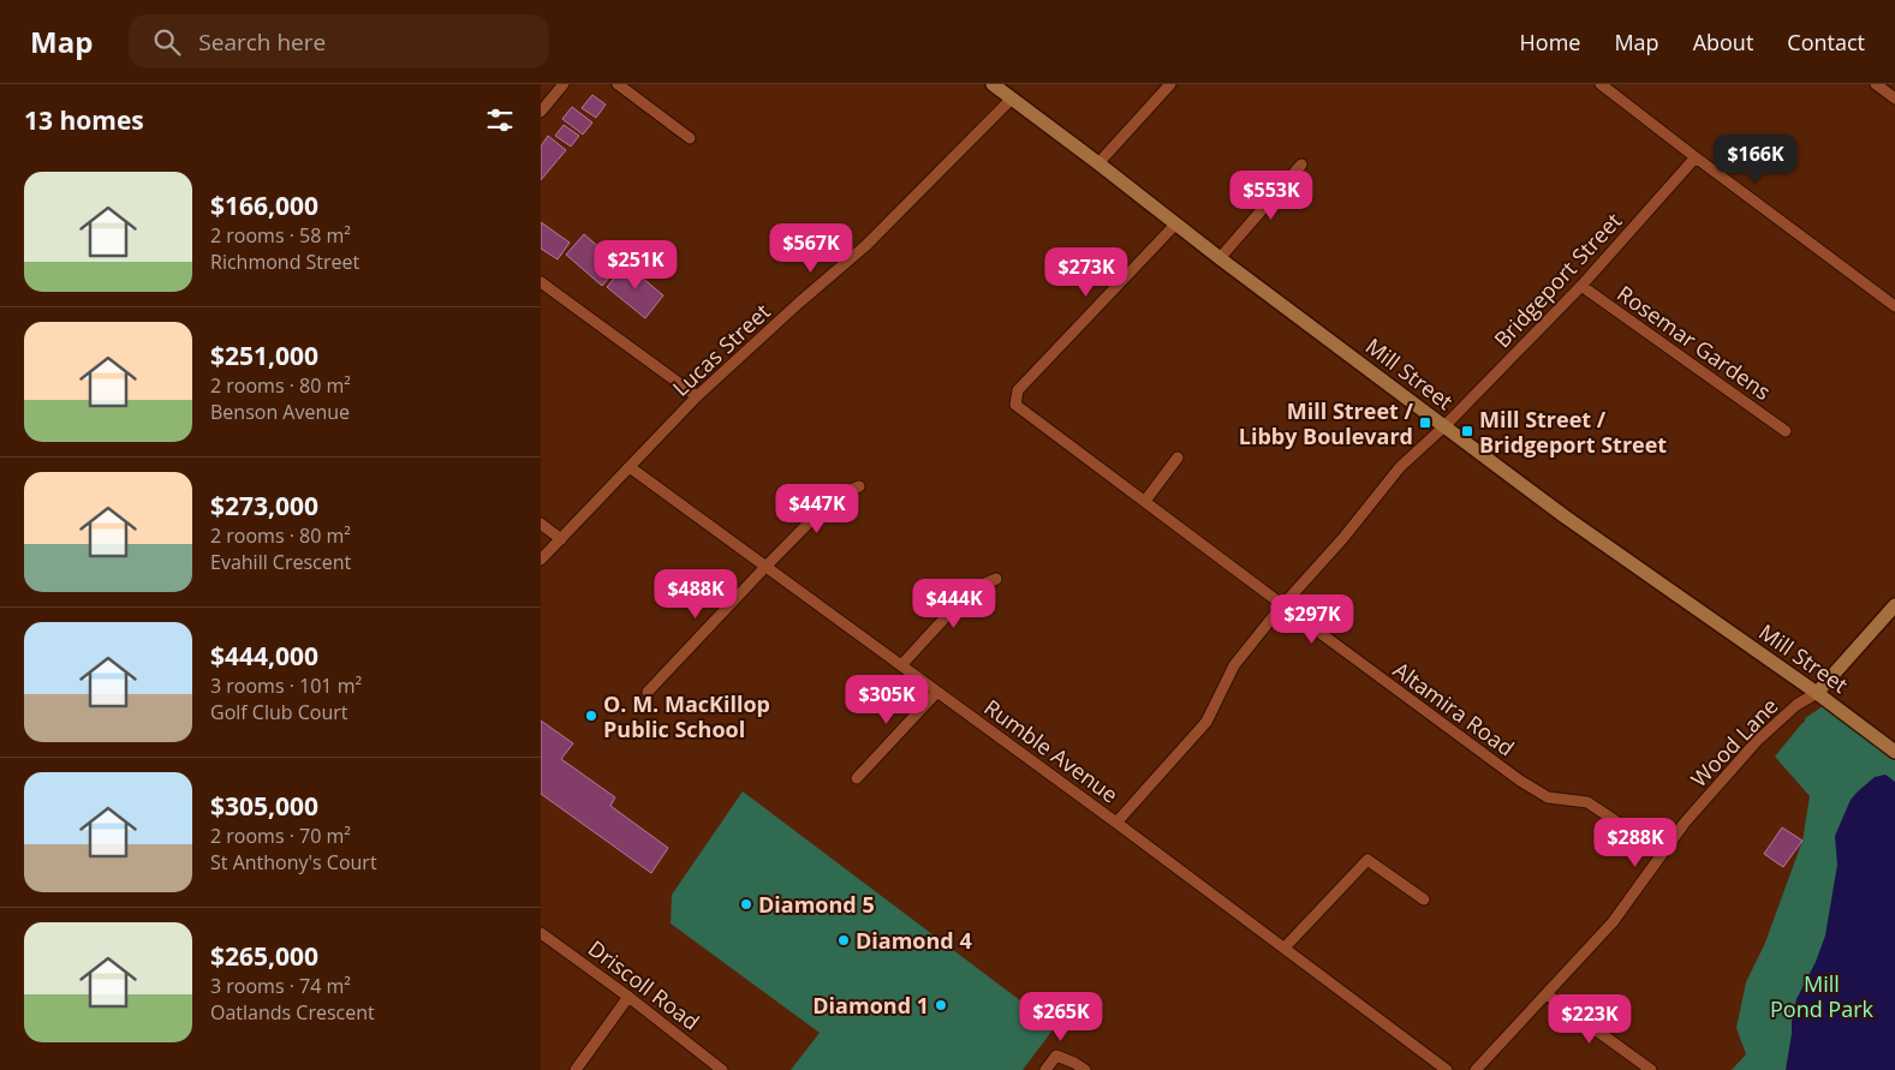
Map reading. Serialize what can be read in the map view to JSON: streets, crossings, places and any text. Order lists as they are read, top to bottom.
{
  "streets": {
    "street": [
      "Bridgeport Street",
      "Rosemar Gardens",
      "Lucas Street",
      "Mill Street",
      "Altamira Road",
      "Wood Lane",
      "Rumble Avenue",
      "Driscoll Road"
    ]
  },
  "crossings": [
    ["Bridgeport Street", "Rosemar Gardens"],
    ["Bridgeport Street", "Mill Street"],
    ["Bridgeport Street", "Altamira Road"],
    ["Bridgeport Street", "Rumble Avenue"],
    ["Lucas Street", "Mill Street"],
    ["Lucas Street", "Rumble Avenue"],
    ["Mill Street", "Altamira Road"],
    ["Mill Street", "Wood Lane"],
    ["Altamira Road", "Wood Lane"]
  ],
  "parks": ["Mill Pond Park"],
  "places": {
    "transit": ["Mill Street / Libby Boulevard", "Mill Street / Bridgeport Street"],
    "other": [
      "O. M. MacKillop Public School",
      "Diamond 5",
      "Diamond 4",
      "Diamond 1"
    ]
  },
  "page": {
    "header": "Map",
    "search": "Search here",
    "nav": [
      "Home",
      "Map",
      "About",
      "Contact"
    ],
    "heading": "13 homes",
    "price": [
      "$166K",
      "$553K",
      "$567K",
      "$251K",
      "$273K",
      "$447K",
      "$488K",
      "$444K",
      "$297K",
      "$305K",
      "$288K",
      "$265K",
      "$223K"
    ],
    "list": [
      {
        "name": "$166,000",
        "note": "2 rooms · 58 m² · Richmond Street"
      },
      {
        "name": "$251,000",
        "note": "2 rooms · 80 m² · Benson Avenue"
      },
      {
        "name": "$273,000",
        "note": "2 rooms · 80 m² · Evahill Crescent"
      },
      {
        "name": "$444,000",
        "note": "3 rooms · 101 m² · Golf Club Court"
      },
      {
        "name": "$305,000",
        "note": "2 rooms · 70 m² · St Anthony's Court"
      },
      {
        "name": "$265,000",
        "note": "3 rooms · 74 m² · Oatlands Crescent"
      }
    ]
  }
}
